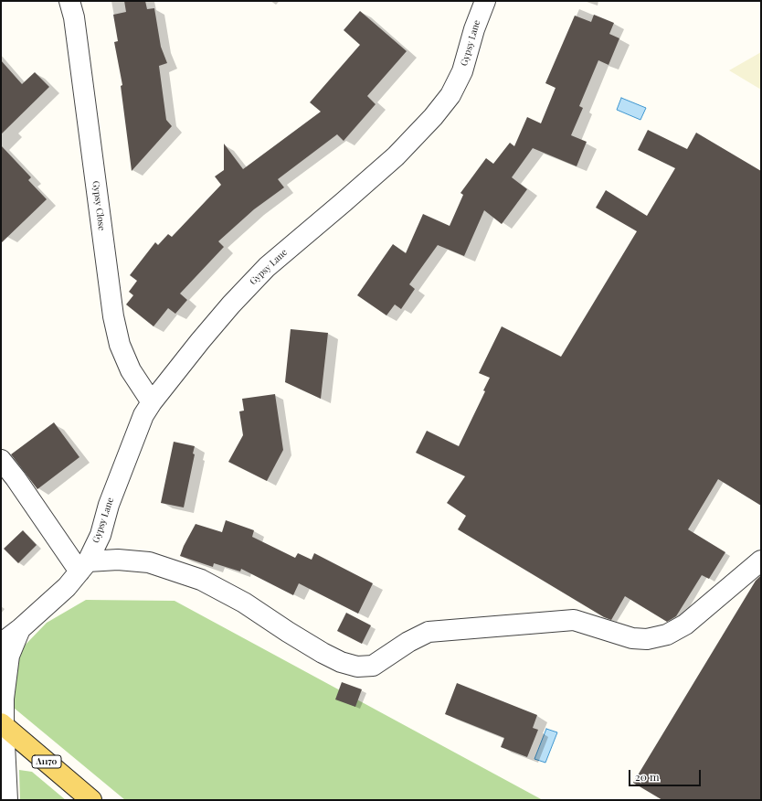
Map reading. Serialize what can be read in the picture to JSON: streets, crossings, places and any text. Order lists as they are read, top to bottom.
{
  "streets": {
    "main road": ["A1170"],
    "street": ["Gypsy Lane", "Gypsy Close"]
  },
  "crossings": [
    ["Gypsy Lane", "Gypsy Close"],
    ["Gypsy Lane", "A1170"]
  ],
  "scale_bar": "20 m"
}
